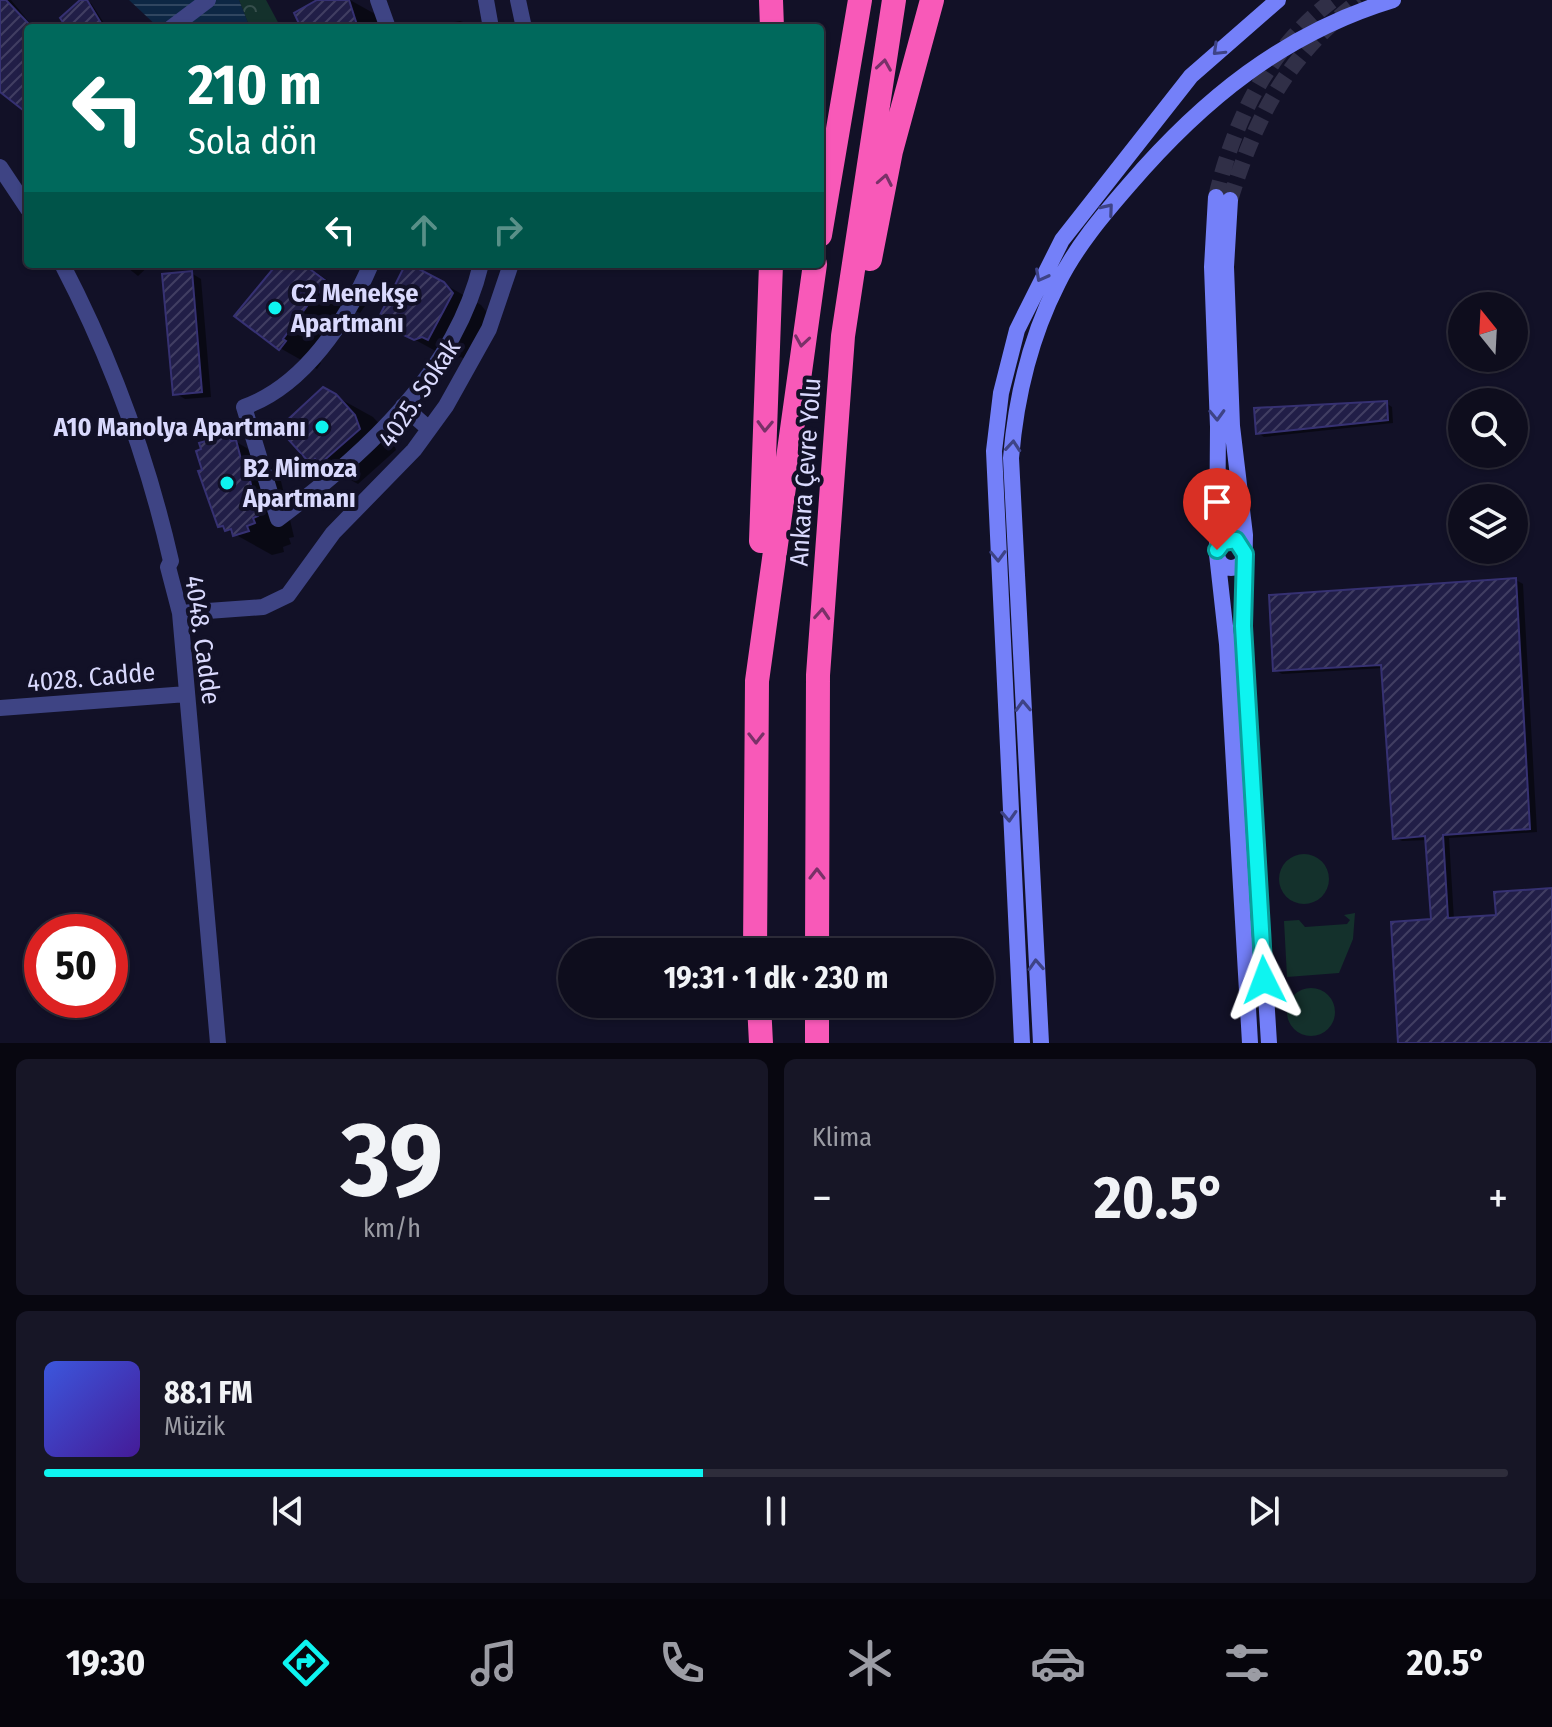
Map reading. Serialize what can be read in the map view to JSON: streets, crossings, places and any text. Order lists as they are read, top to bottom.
{
  "streets": {
    "highway": ["Ankara Çevre Yolu"],
    "street": ["4025. Sokak", "4048. Cadde", "4028. Cadde"]
  },
  "crossings": [
    ["4025. Sokak", "4048. Cadde"],
    ["4048. Cadde", "4028. Cadde"]
  ],
  "places": ["C2 Menekşe Apartmanı", "A10 Manolya Apartmanı", "B2 Mimoza Apartmanı"],
  "north": "top",
  "page": {
    "turn": ["210 m", "Sola dön"],
    "limit": "50",
    "trip": "19:31 · 1 dk · 230 m",
    "tile": [
      ["39", "km/h"],
      "Klima"
    ],
    "heat": ["−", "20.5°", "+"],
    "song": ["88.1 FM", "Müzik"],
    "tabs": ["19:30", "20.5°"]
  }
}
